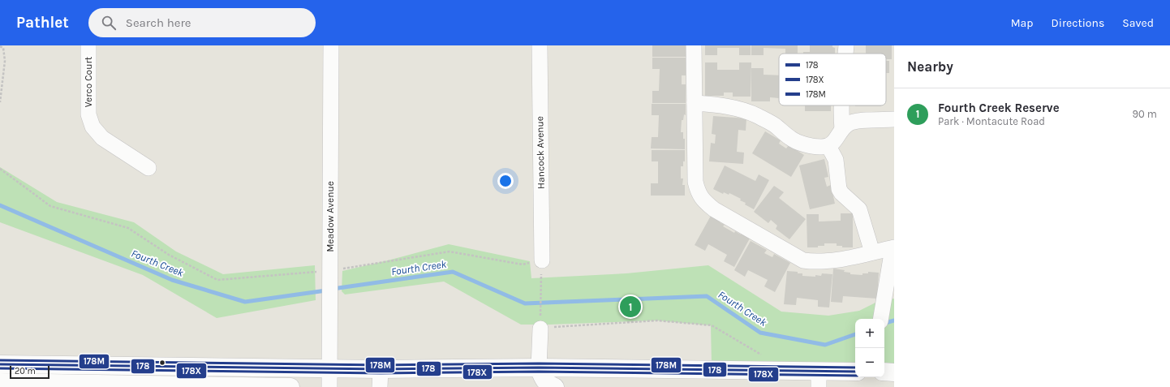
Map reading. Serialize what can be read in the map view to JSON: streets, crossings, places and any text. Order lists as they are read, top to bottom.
{
  "streets": {
    "street": ["Verco Court", "Hancock Avenue", "Meadow Avenue"]
  },
  "water": ["Fourth Creek"],
  "lines": ["transit line 178M", "transit line 178", "transit line 178X"],
  "legend": ["178", "178X", "178M"],
  "scale_bar": "20 m",
  "page": {
    "header": "Pathlet",
    "search": "Search here",
    "nav": ["Map", "Directions", "Saved"],
    "heading": "Nearby",
    "list": [
      {
        "mark": "1",
        "name": "Fourth Creek Reserve",
        "note": "Park · Montacute Road",
        "value": "90 m"
      }
    ],
    "pins": "1",
    "map_buttons": ["+", "−"],
    "scale": "20 m"
  }
}
